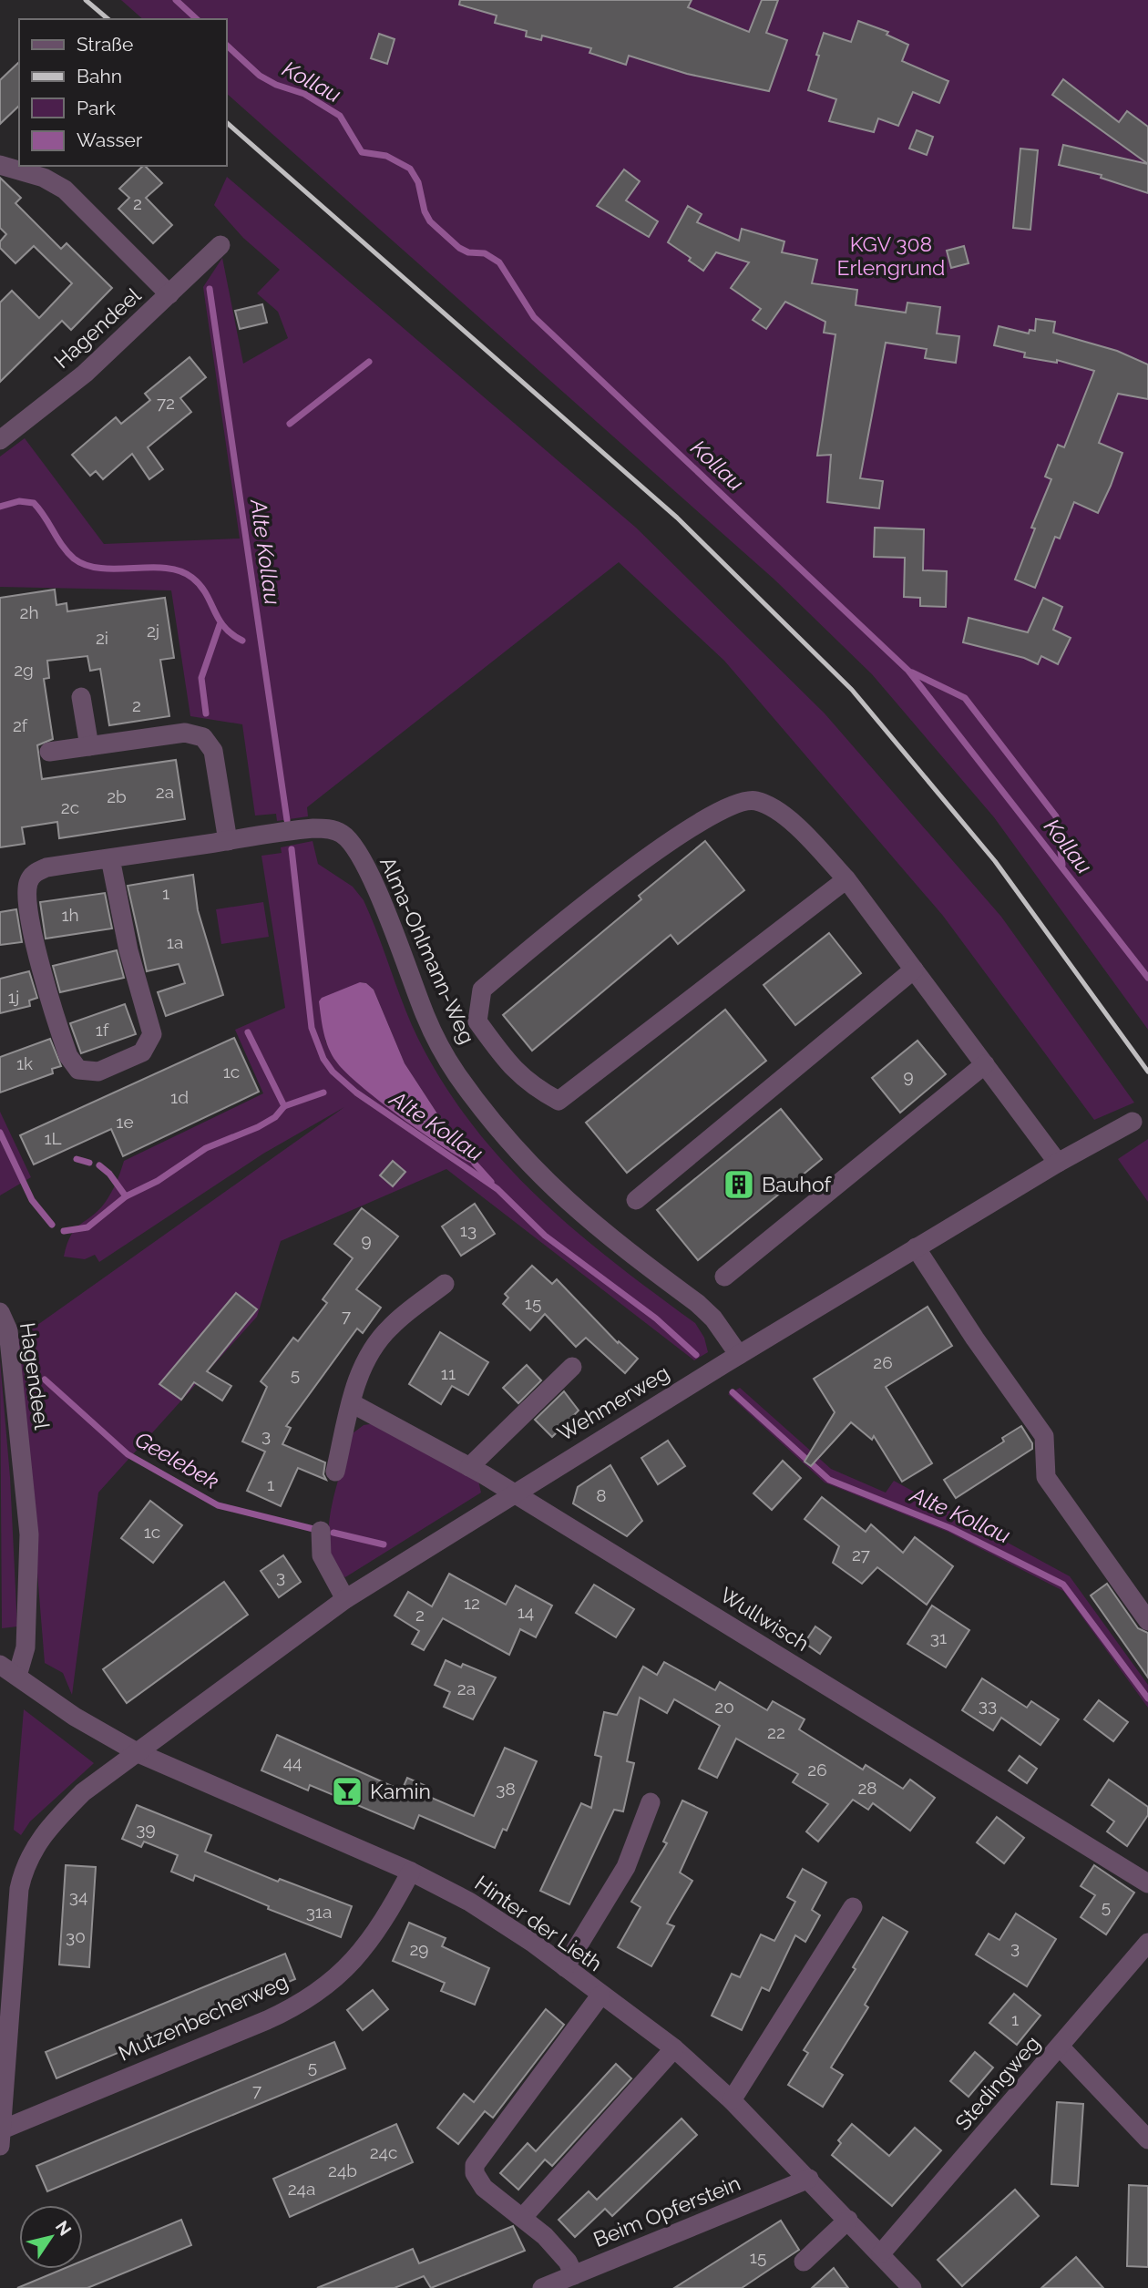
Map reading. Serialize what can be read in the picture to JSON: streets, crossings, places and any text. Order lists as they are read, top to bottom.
{
  "streets": {
    "street": [
      "Hagendeel",
      "Alma-Ohlmann-Weg",
      "Wehmerweg",
      "Wullwisch",
      "Hinter der Lieth",
      "Mutzenbecherweg",
      "Stedingweg",
      "Beim Opferstein"
    ]
  },
  "crossings": [
    ["Hagendeel", "Hinter der Lieth"],
    ["Alma-Ohlmann-Weg", "Wehmerweg"],
    ["Wehmerweg", "Wullwisch"],
    ["Wehmerweg", "Hinter der Lieth"],
    ["Hinter der Lieth", "Mutzenbecherweg"],
    ["Hinter der Lieth", "Stedingweg"],
    ["Hinter der Lieth", "Beim Opferstein"]
  ],
  "water": ["Kollau", "Alte Kollau", "Geelebek"],
  "parks": ["KGV 308 Erlengrund"],
  "places": {
    "building": ["Bauhof"],
    "bar": ["Kamin"]
  },
  "house_numbers": [
    "2",
    "72",
    "2h",
    "2j",
    "2i",
    "2g",
    "2",
    "2f",
    "2a",
    "2b",
    "2c",
    "1",
    "1h",
    "1a",
    "1j",
    "1f",
    "1k",
    "1c",
    "9",
    "1d",
    "1e",
    "1L",
    "13",
    "9",
    "15",
    "7",
    "26",
    "11",
    "5",
    "3",
    "1",
    "8",
    "1c",
    "27",
    "3",
    "12",
    "14",
    "2",
    "31",
    "2a",
    "33",
    "20",
    "22",
    "44",
    "26",
    "28",
    "38",
    "39",
    "34",
    "5",
    "31a",
    "30",
    "3",
    "29",
    "1",
    "5",
    "7",
    "24c",
    "24b",
    "24a",
    "15"
  ],
  "legend": [
    "Straße",
    "Bahn",
    "Park",
    "Wasser"
  ],
  "north": "top right"
}
